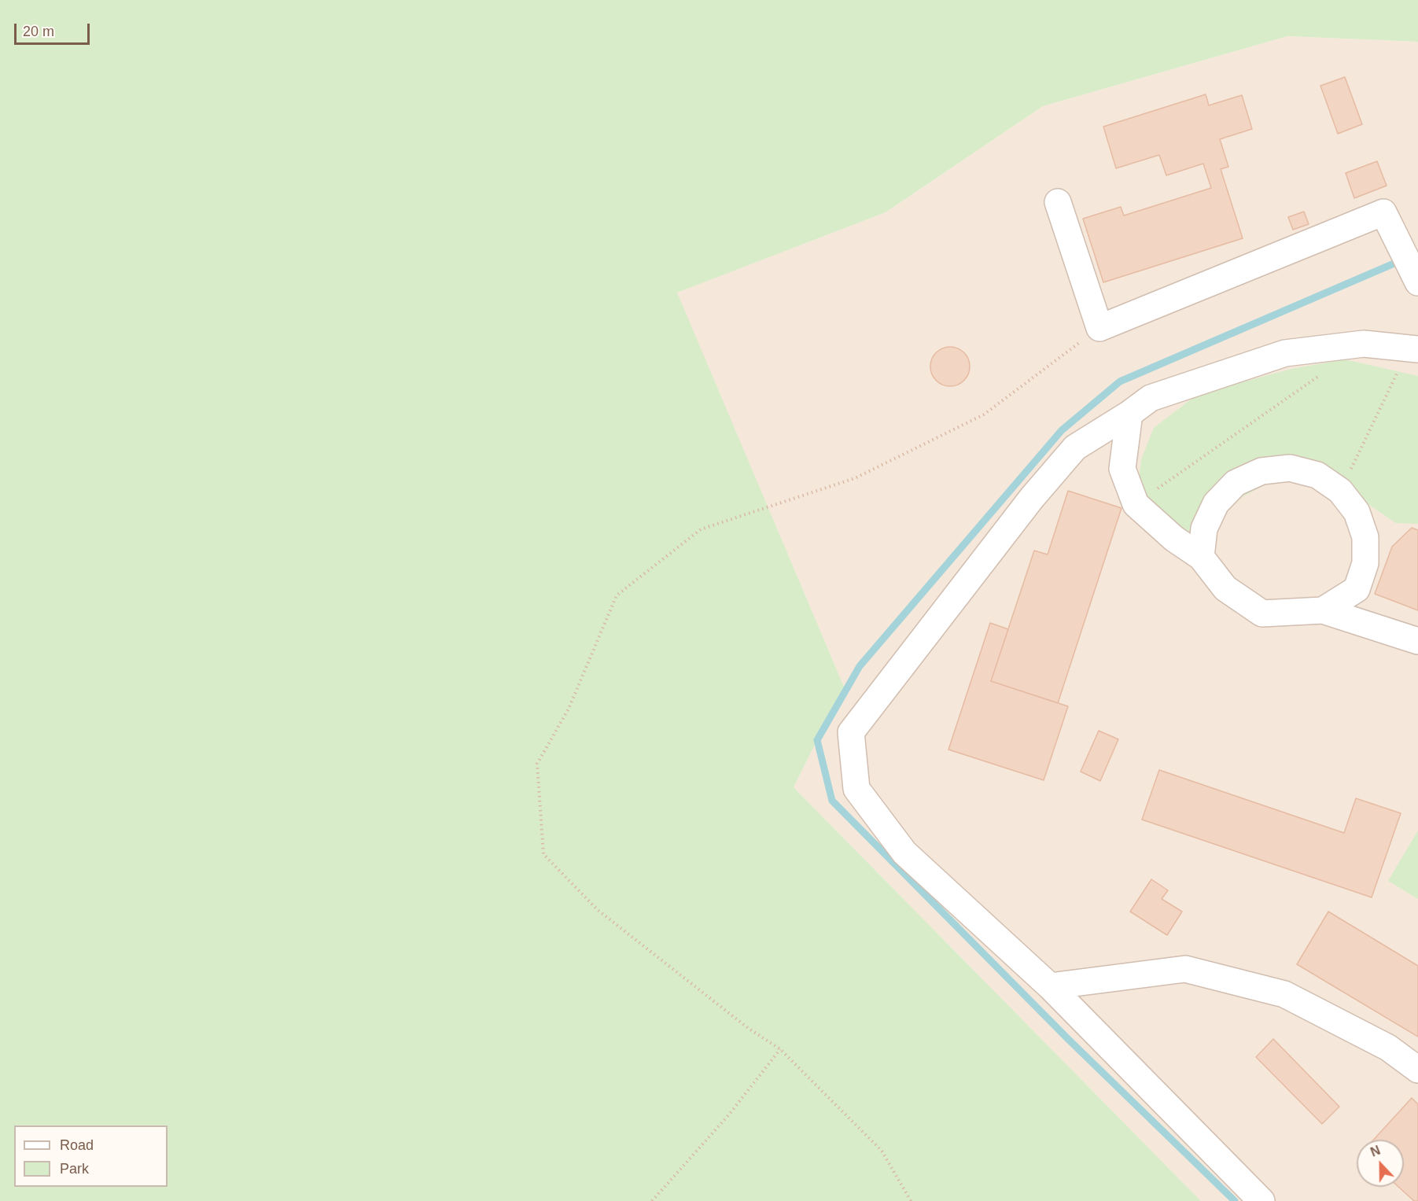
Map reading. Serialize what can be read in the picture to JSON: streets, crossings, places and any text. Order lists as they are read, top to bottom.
{
  "legend": ["Road", "Park"],
  "scale_bar": "20 m",
  "north": "top"
}
